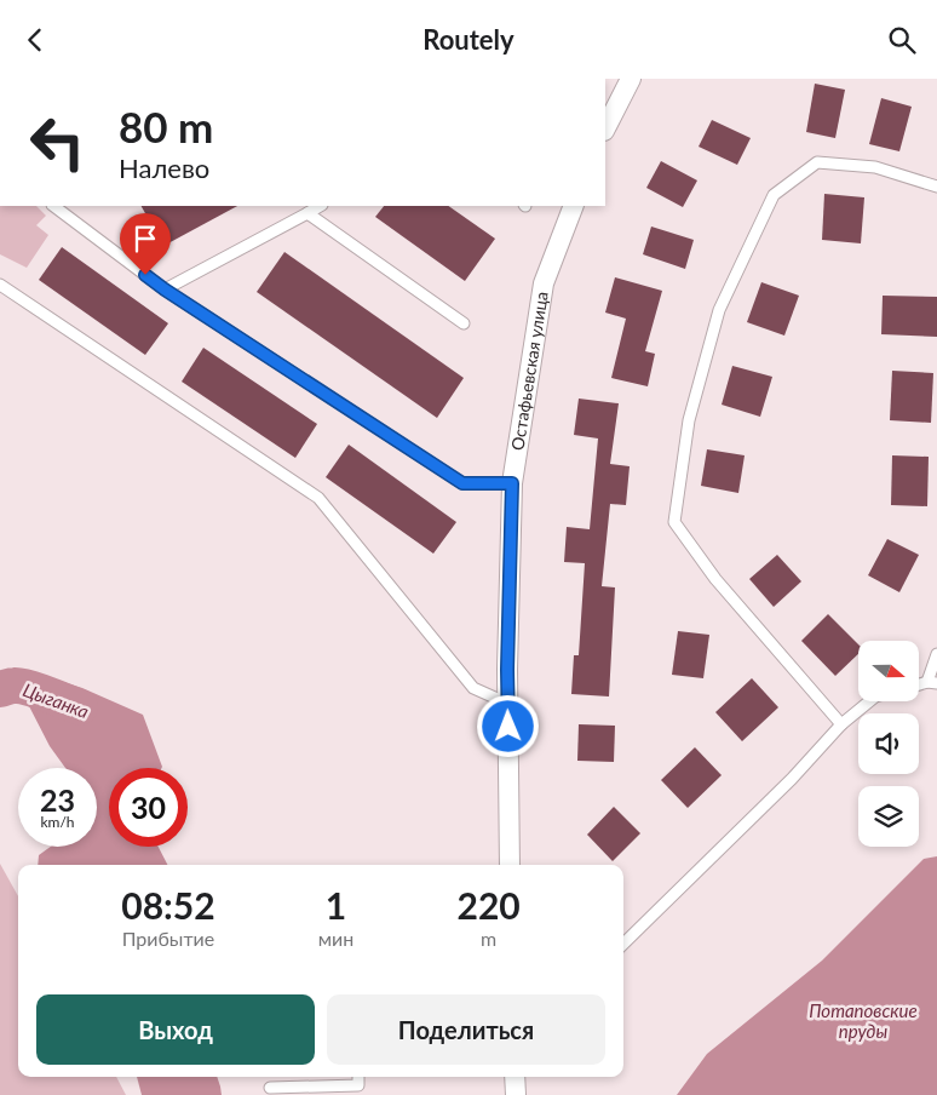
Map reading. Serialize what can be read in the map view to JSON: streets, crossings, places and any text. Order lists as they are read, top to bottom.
{
  "streets": {
    "street": ["Остафьевская улица"]
  },
  "water": ["Цыганка", "Потаповские пруды"],
  "north": "right",
  "page": {
    "header": "Routely",
    "turn": ["80 m", "Налево"],
    "speed": "23 km/h",
    "limit": "30",
    "eta": [
      "08:52",
      "Прибытие",
      "1",
      "мин",
      "220",
      "m"
    ],
    "buttons": ["Выход", "Поделиться"]
  }
}
